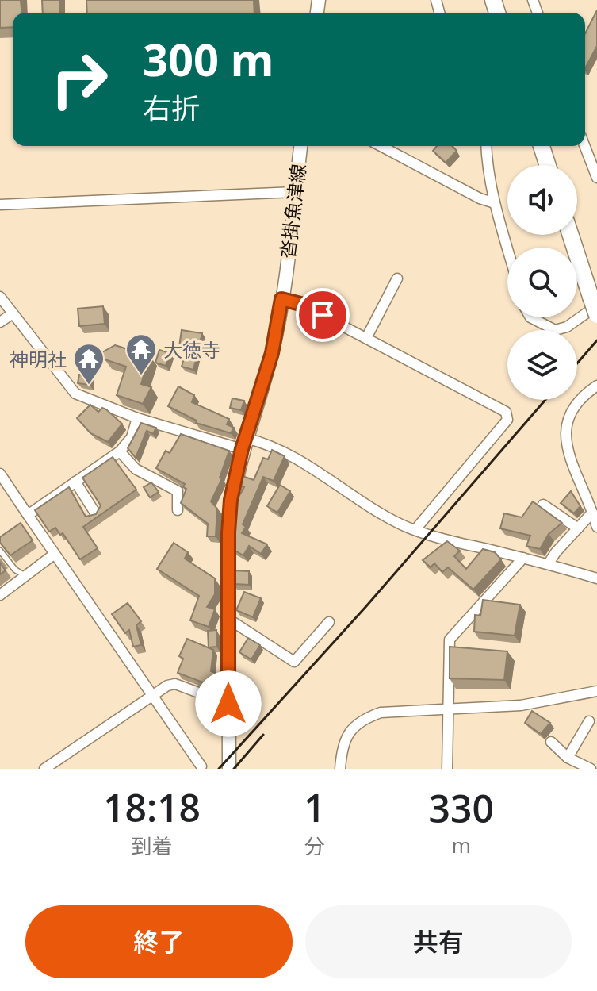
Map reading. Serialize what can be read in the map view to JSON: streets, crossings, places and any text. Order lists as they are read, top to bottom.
{
  "streets": {
    "main road": ["沓掛魚津線"]
  },
  "places": {
    "temple": ["大徳寺", "神明社"]
  },
  "page": {
    "turn": ["300 m", "右折"],
    "eta": [
      "18:18",
      "到着",
      "1",
      "分",
      "330",
      "m"
    ],
    "buttons": ["終了", "共有"]
  }
}
